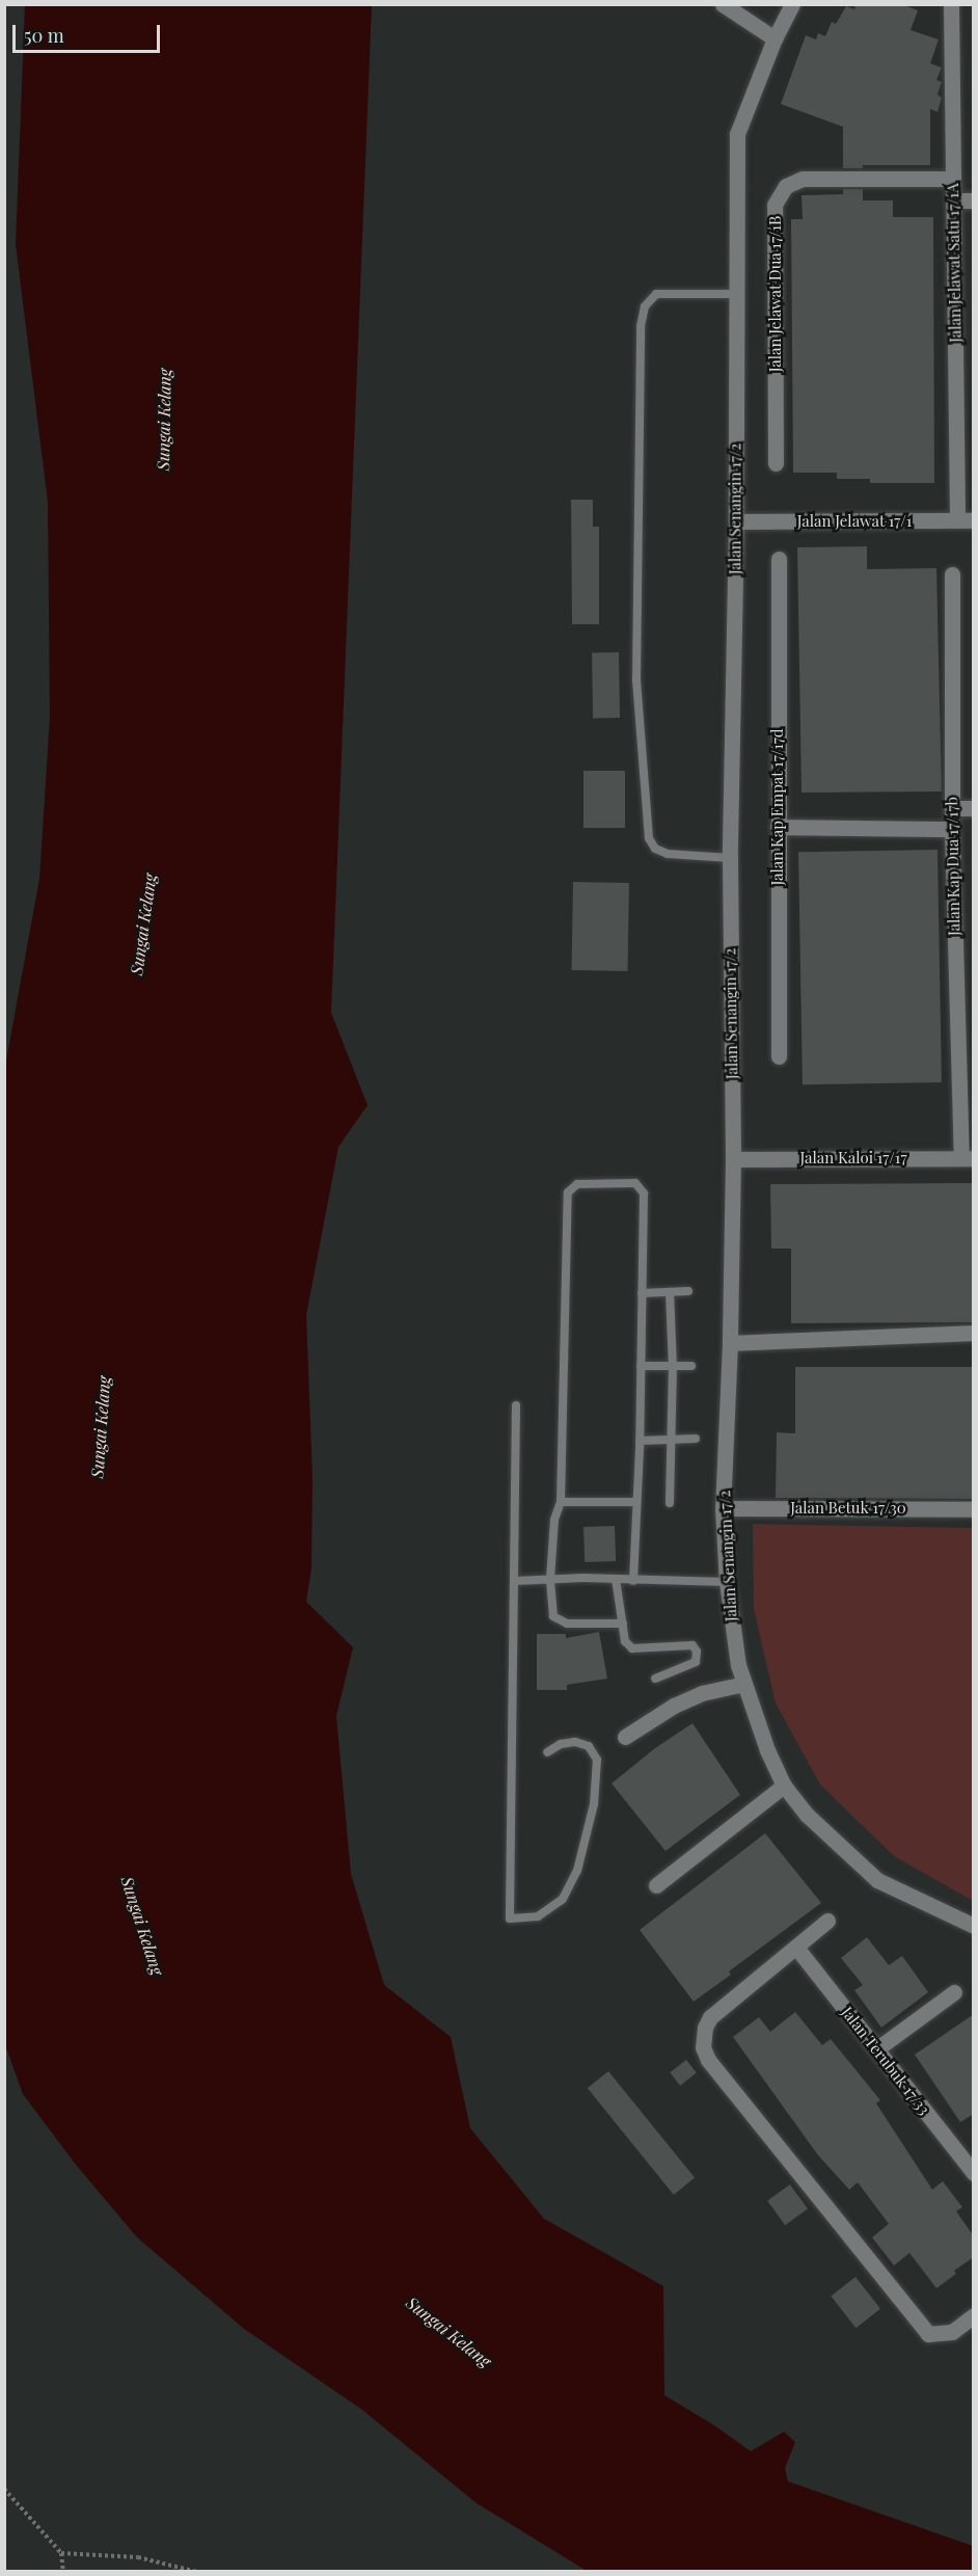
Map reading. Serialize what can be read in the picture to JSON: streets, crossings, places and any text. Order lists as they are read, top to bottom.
{
  "streets": {
    "street": [
      "Jalan Jelawat Satu 17/1A",
      "Jalan Jelawat Dua 17/1B",
      "Jalan Senangin 17/2",
      "Jalan Jelawat 17/1",
      "Jalan Kap Empat 17/17d",
      "Jalan Kap Dua 17/17b",
      "Jalan Kaloi 17/17",
      "Jalan Betuk 17/30",
      "Jalan Terubuk 17/33"
    ]
  },
  "crossings": [
    ["Jalan Jelawat Satu 17/1A", "Jalan Jelawat Dua 17/1B"],
    ["Jalan Jelawat Satu 17/1A", "Jalan Jelawat 17/1"],
    ["Jalan Senangin 17/2", "Jalan Jelawat 17/1"],
    ["Jalan Senangin 17/2", "Jalan Kaloi 17/17"],
    ["Jalan Senangin 17/2", "Jalan Betuk 17/30"],
    ["Jalan Kap Dua 17/17b", "Jalan Kaloi 17/17"]
  ],
  "water": ["Sungai Kelang"],
  "scale_bar": "50 m"
}
